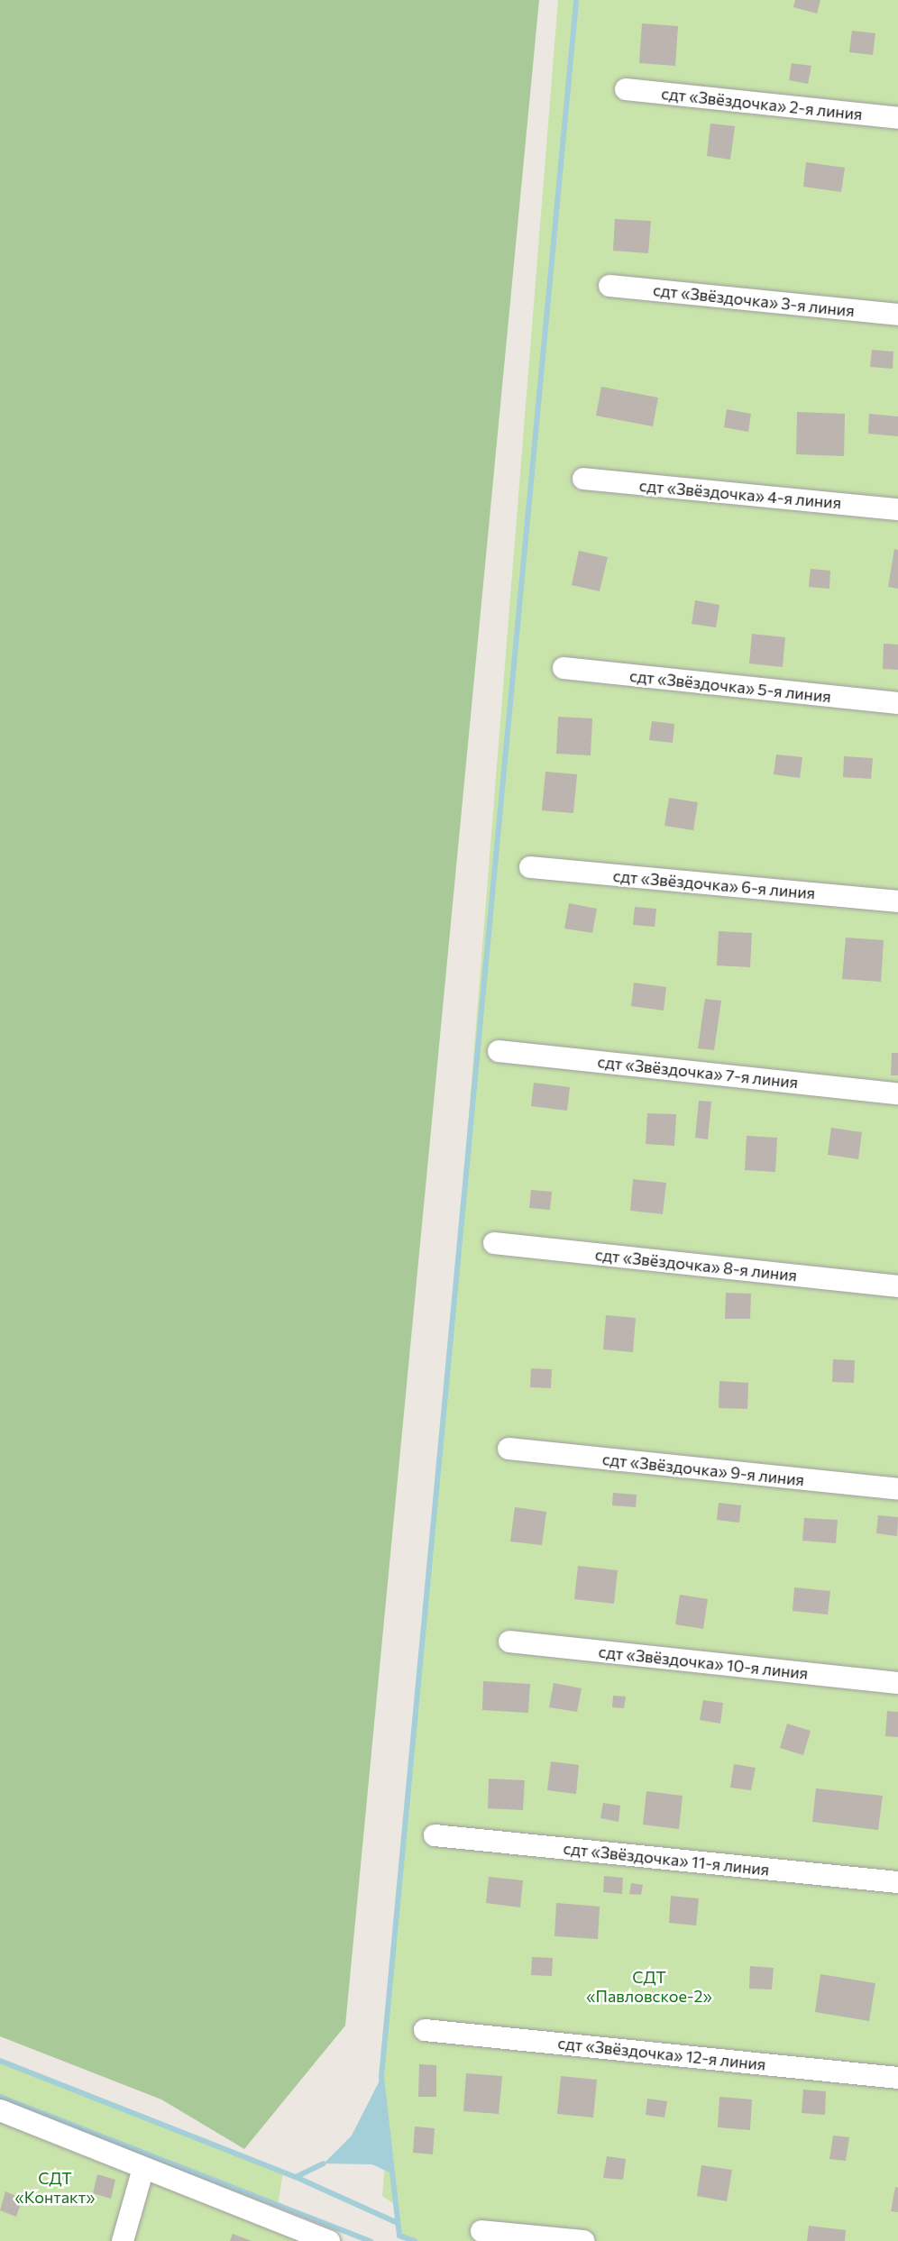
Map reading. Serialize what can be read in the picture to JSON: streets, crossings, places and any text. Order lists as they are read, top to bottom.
{
  "streets": {
    "street": [
      "сдт «Звёздочка» 2-я линия",
      "сдт «Звёздочка» 3-я линия",
      "сдт «Звёздочка» 4-я линия",
      "сдт «Звёздочка» 5-я линия",
      "сдт «Звёздочка» 6-я линия",
      "сдт «Звёздочка» 7-я линия",
      "сдт «Звёздочка» 8-я линия",
      "сдт «Звёздочка» 9-я линия",
      "сдт «Звёздочка» 10-я линия",
      "сдт «Звёздочка» 11-я линия",
      "сдт «Звёздочка» 12-я линия"
    ]
  },
  "parks": ["СДТ «Павловское-2»", "СДТ «Контакт»"]
}
